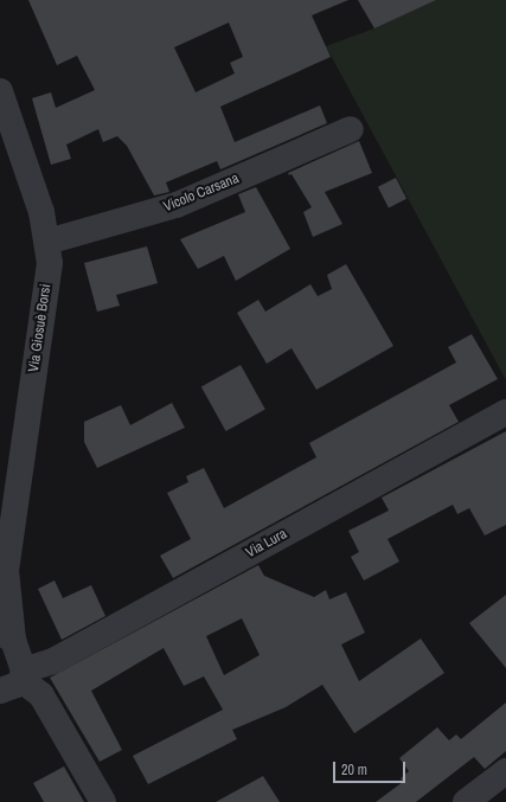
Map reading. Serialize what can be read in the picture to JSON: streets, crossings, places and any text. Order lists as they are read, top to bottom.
{
  "streets": {
    "street": ["Vicolo Carsana", "Via Giosuè Borsi", "Via Lura"]
  },
  "crossings": [
    ["Vicolo Carsana", "Via Giosuè Borsi"],
    ["Via Giosuè Borsi", "Via Lura"]
  ],
  "scale_bar": "20 m"
}
